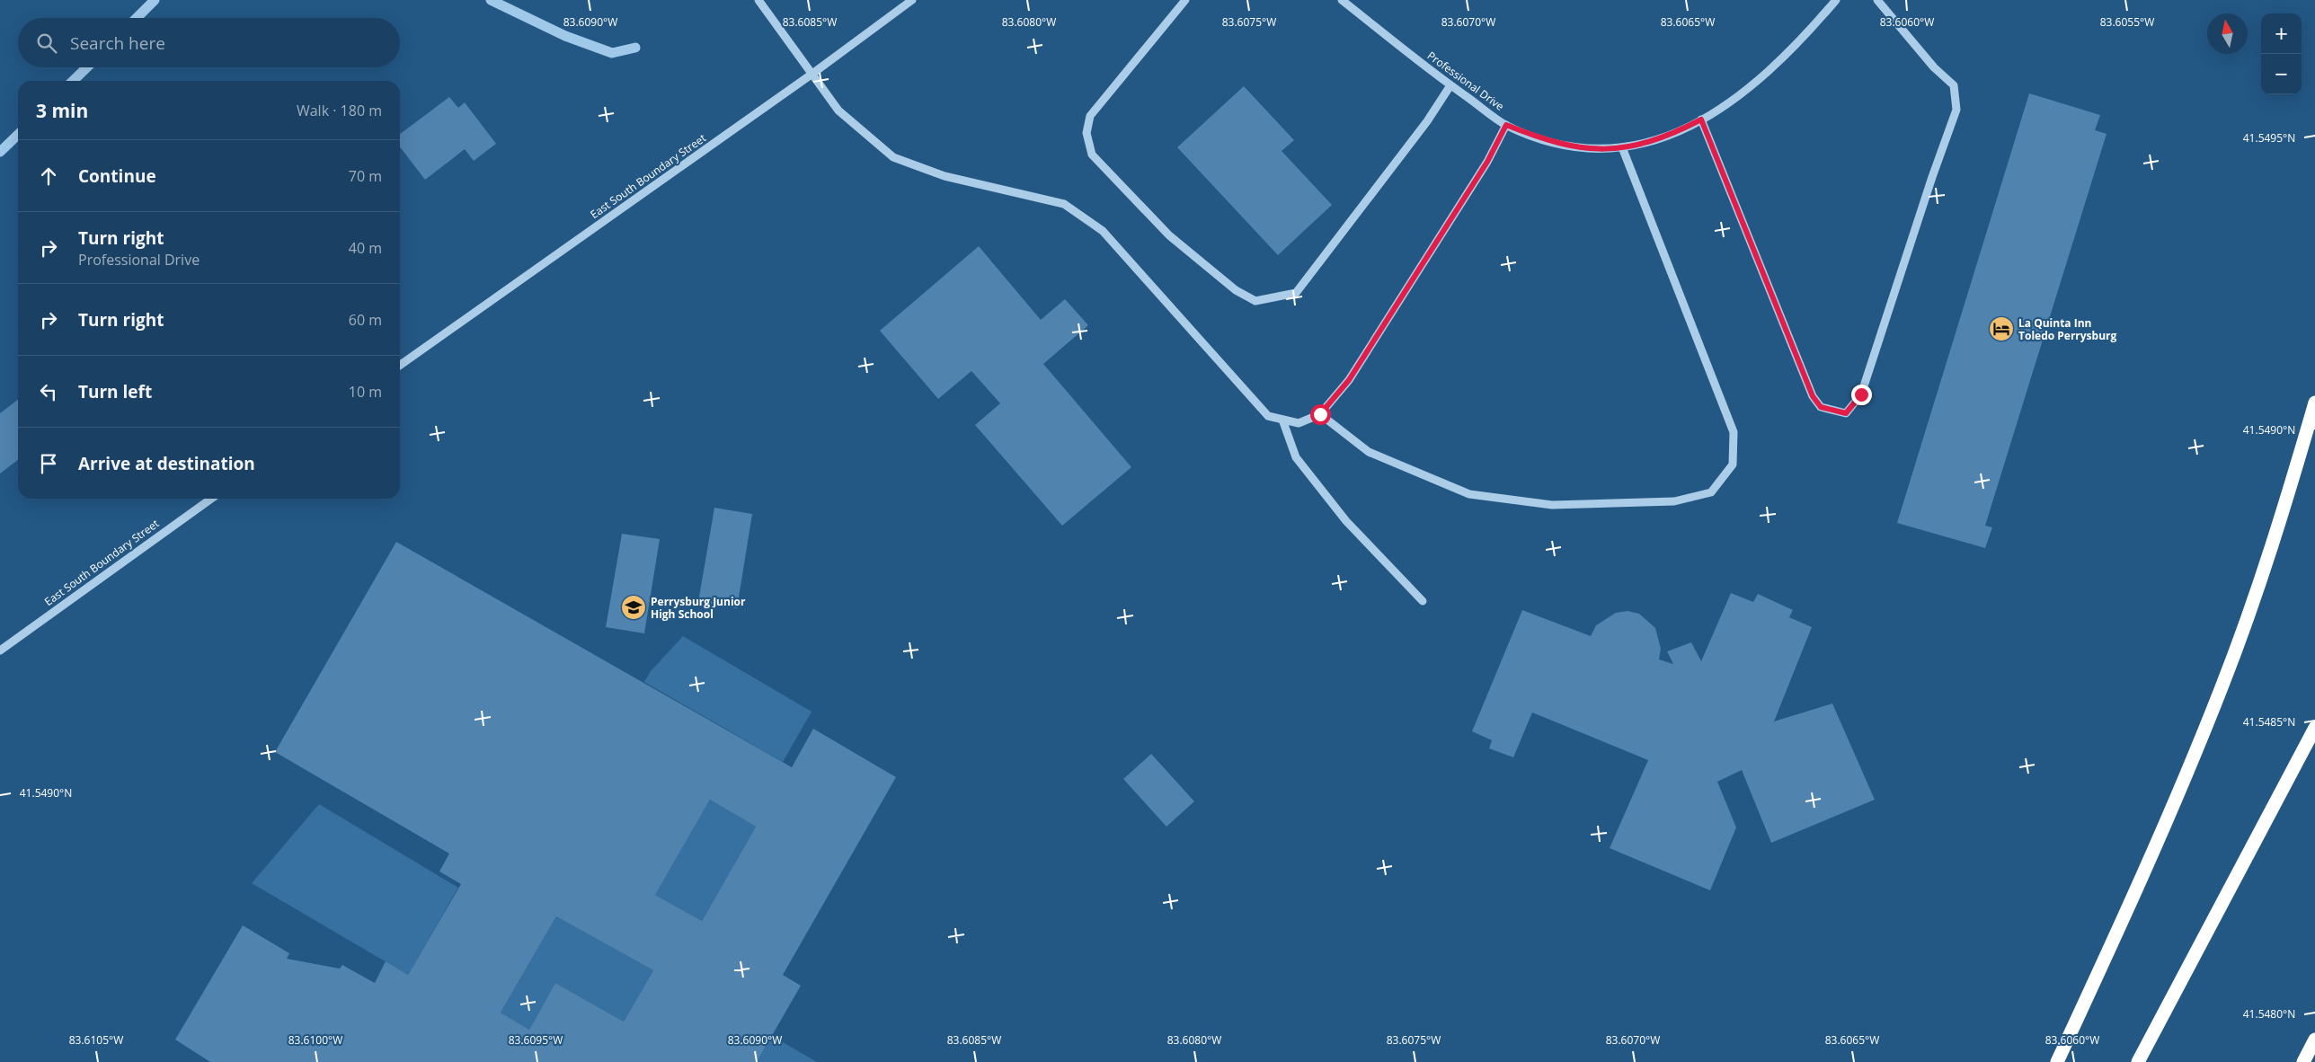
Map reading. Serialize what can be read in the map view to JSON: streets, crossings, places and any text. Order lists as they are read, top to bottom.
{
  "streets": {
    "street": ["Professional Drive", "East South Boundary Street"]
  },
  "places": {
    "hotel": ["La Quinta Inn Toledo Perrysburg"],
    "school or university": ["Perrysburg Junior High School"]
  },
  "north": "top",
  "page": {
    "map_buttons": ["+", "−"],
    "search": "Search here",
    "heading": ["3 min", "Walk · 180 m"],
    "list": [
      ["Continue", "70 m"],
      ["Turn right", "Professional Drive", "40 m"],
      ["Turn right", "60 m"],
      ["Turn left", "10 m"],
      "Arrive at destination"
    ]
  },
  "coordinates": [
    "83.6075°W",
    "83.6070°W",
    "83.6055°W",
    "83.6090°W",
    "83.6085°W",
    "83.6080°W",
    "83.6065°W",
    "83.6060°W",
    "41.5495°N",
    "41.5490°N",
    "41.5485°N",
    "41.5480°N",
    "83.6105°W",
    "83.6100°W",
    "83.6095°W"
  ]
}
